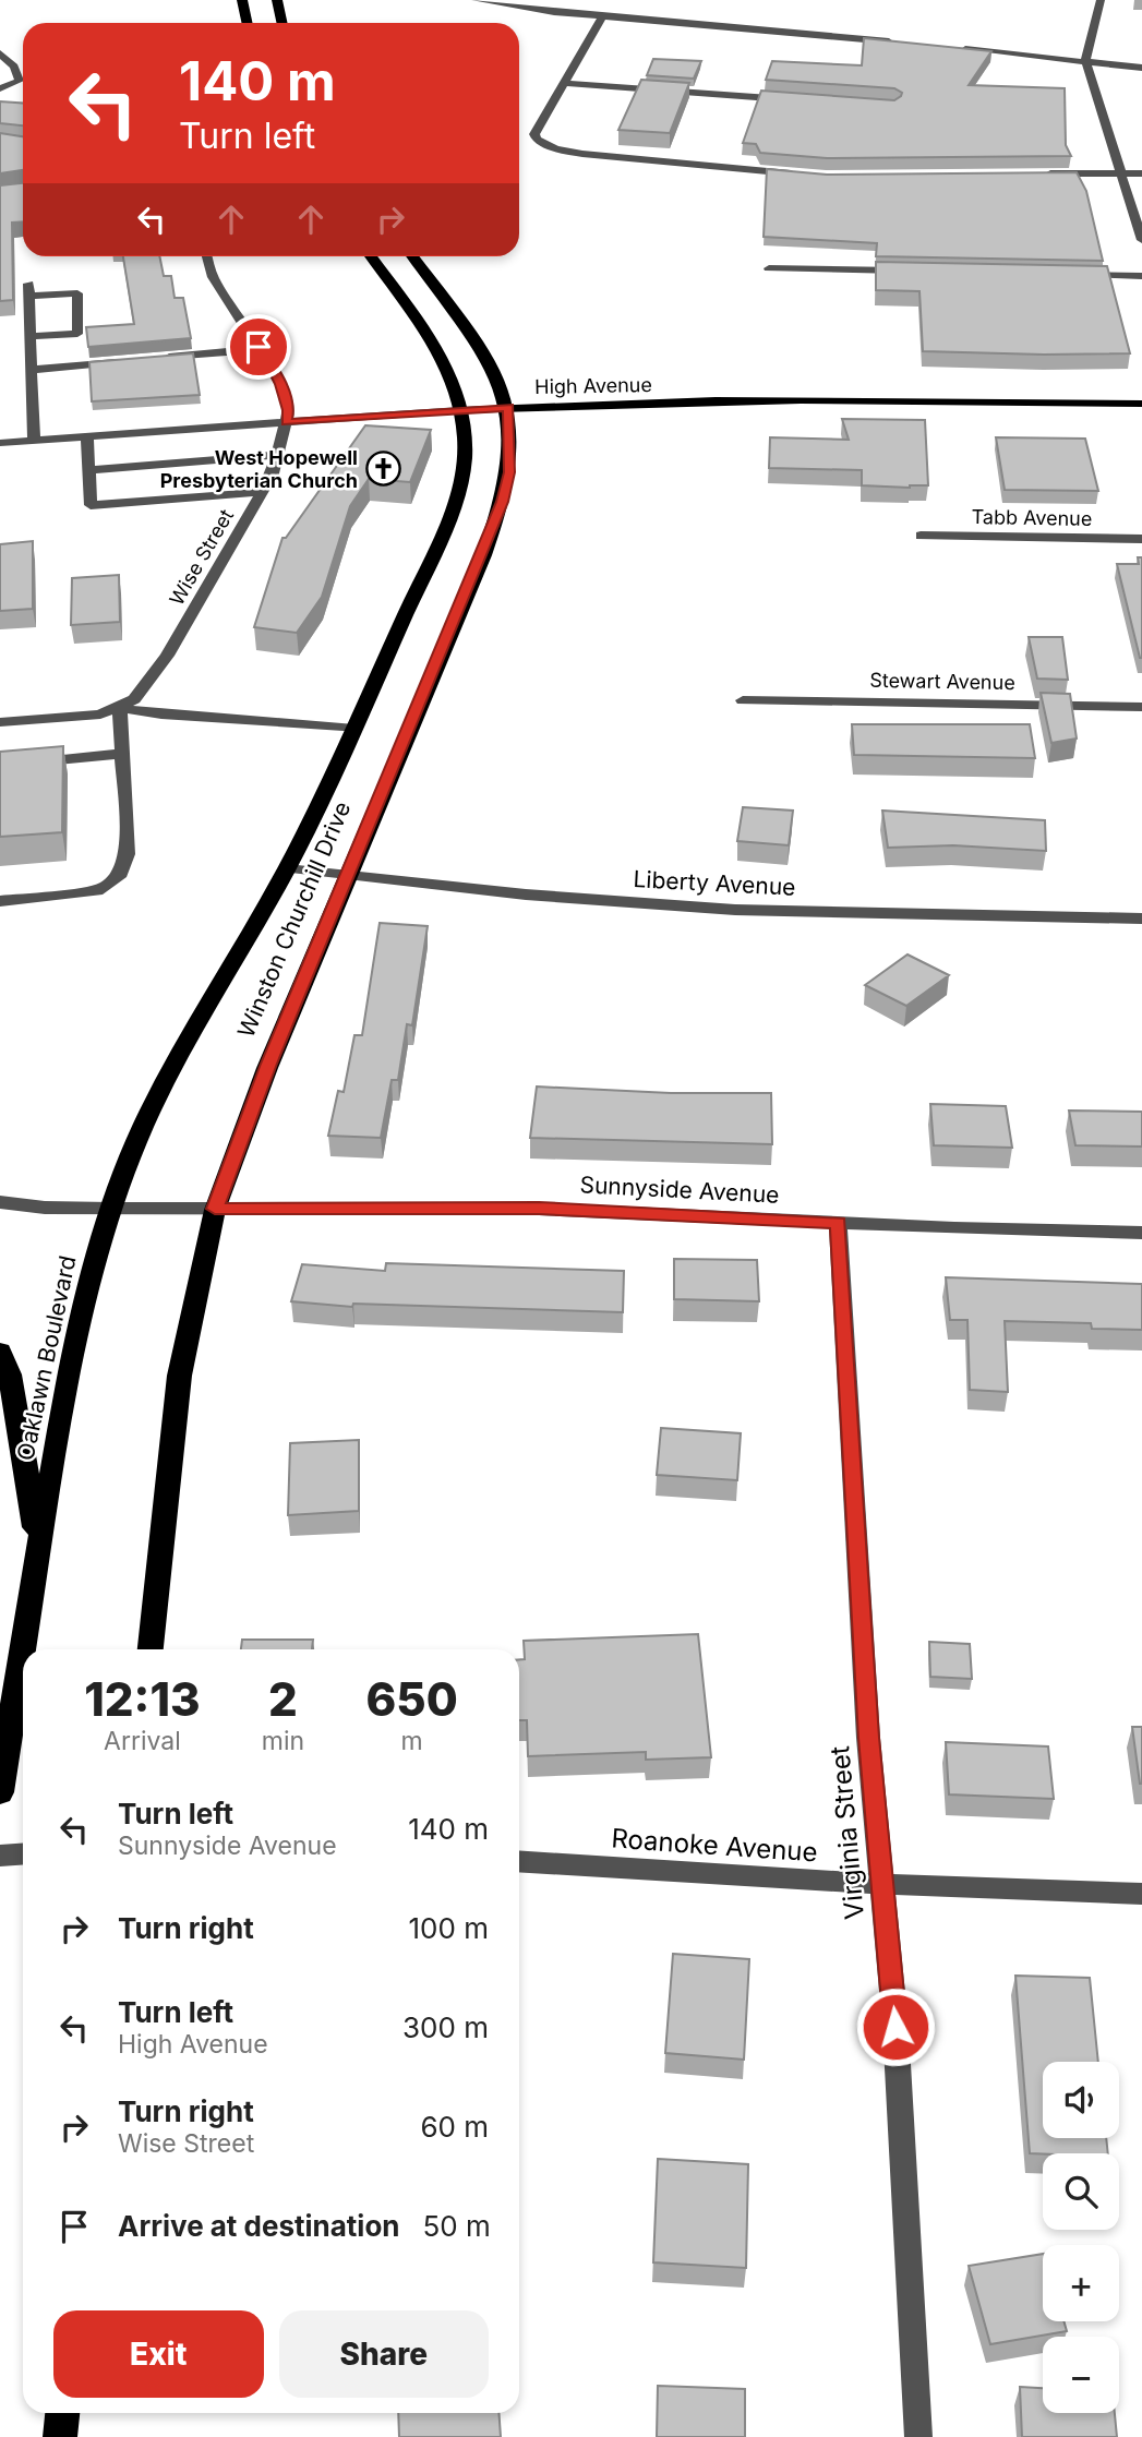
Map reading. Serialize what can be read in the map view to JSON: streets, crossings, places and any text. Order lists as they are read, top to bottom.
{
  "streets": {
    "highway": ["Winston Churchill Drive", "Oaklawn Boulevard"],
    "main road": ["High Avenue"],
    "street": [
      "Tabb Avenue",
      "Wise Street",
      "Stewart Avenue",
      "Liberty Avenue",
      "Sunnyside Avenue",
      "Virginia Street",
      "Roanoke Avenue"
    ]
  },
  "crossings": [
    ["High Avenue", "Wise Street"],
    ["High Avenue", "Winston Churchill Drive"],
    ["Liberty Avenue", "Winston Churchill Drive"],
    ["Winston Churchill Drive", "Sunnyside Avenue"],
    ["Winston Churchill Drive", "Oaklawn Boulevard"],
    ["Sunnyside Avenue", "Virginia Street"],
    ["Virginia Street", "Roanoke Avenue"]
  ],
  "places": {
    "church": ["West Hopewell Presbyterian Church"]
  },
  "page": {
    "turn": ["140 m", "Turn left"],
    "eta": [
      "12:13",
      "Arrival",
      "2",
      "min",
      "650",
      "m"
    ],
    "list": [
      {
        "name": "Turn left",
        "note": "Sunnyside Avenue",
        "value": "140 m"
      },
      {
        "name": "Turn right",
        "value": "100 m"
      },
      {
        "name": "Turn left",
        "note": "High Avenue",
        "value": "300 m"
      },
      {
        "name": "Turn right",
        "note": "Wise Street",
        "value": "60 m"
      },
      {
        "name": "Arrive at destination",
        "value": "50 m"
      }
    ],
    "map_buttons": ["+", "−"],
    "buttons": ["Exit", "Share"]
  }
}
